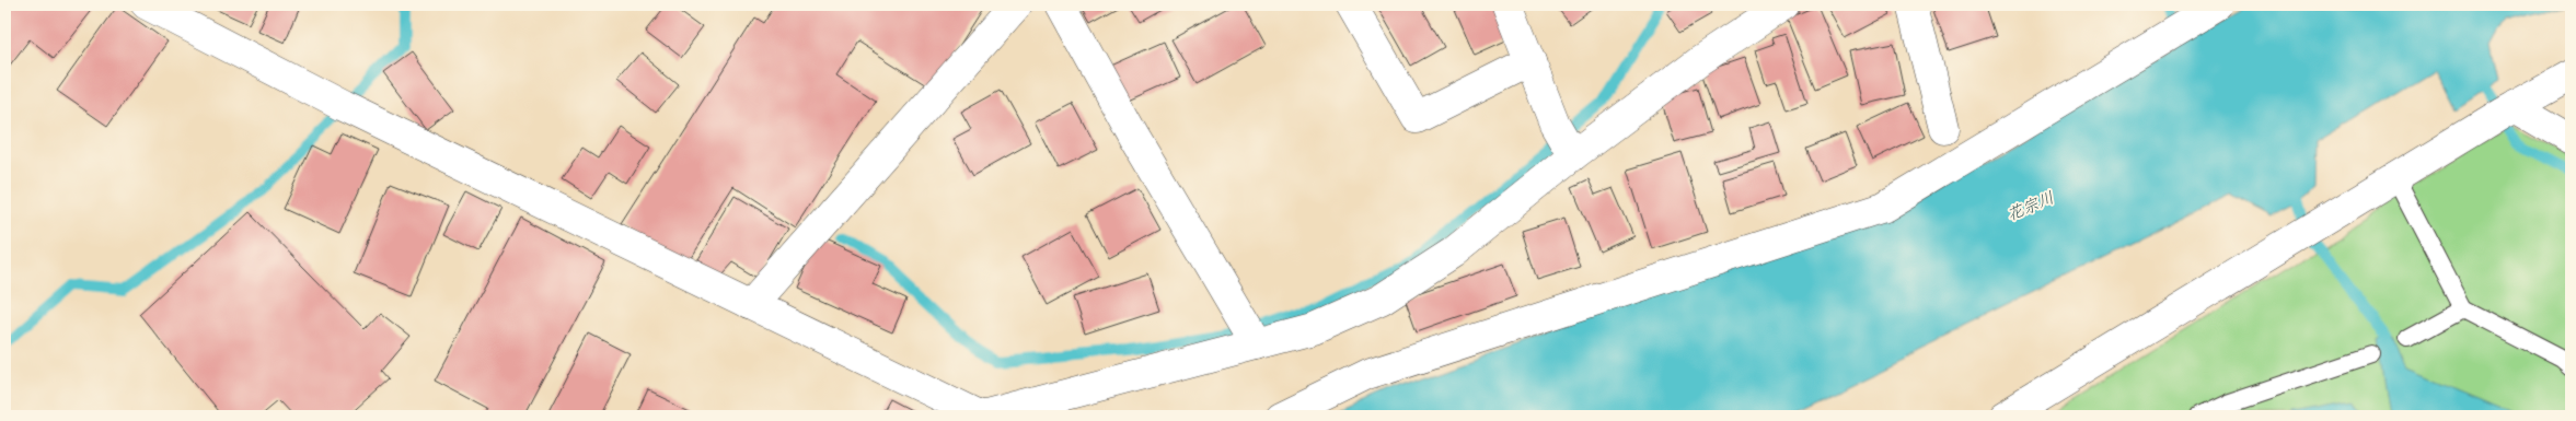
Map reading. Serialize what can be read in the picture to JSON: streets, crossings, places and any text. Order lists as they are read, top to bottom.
{
  "water": ["花宗川"]
}
